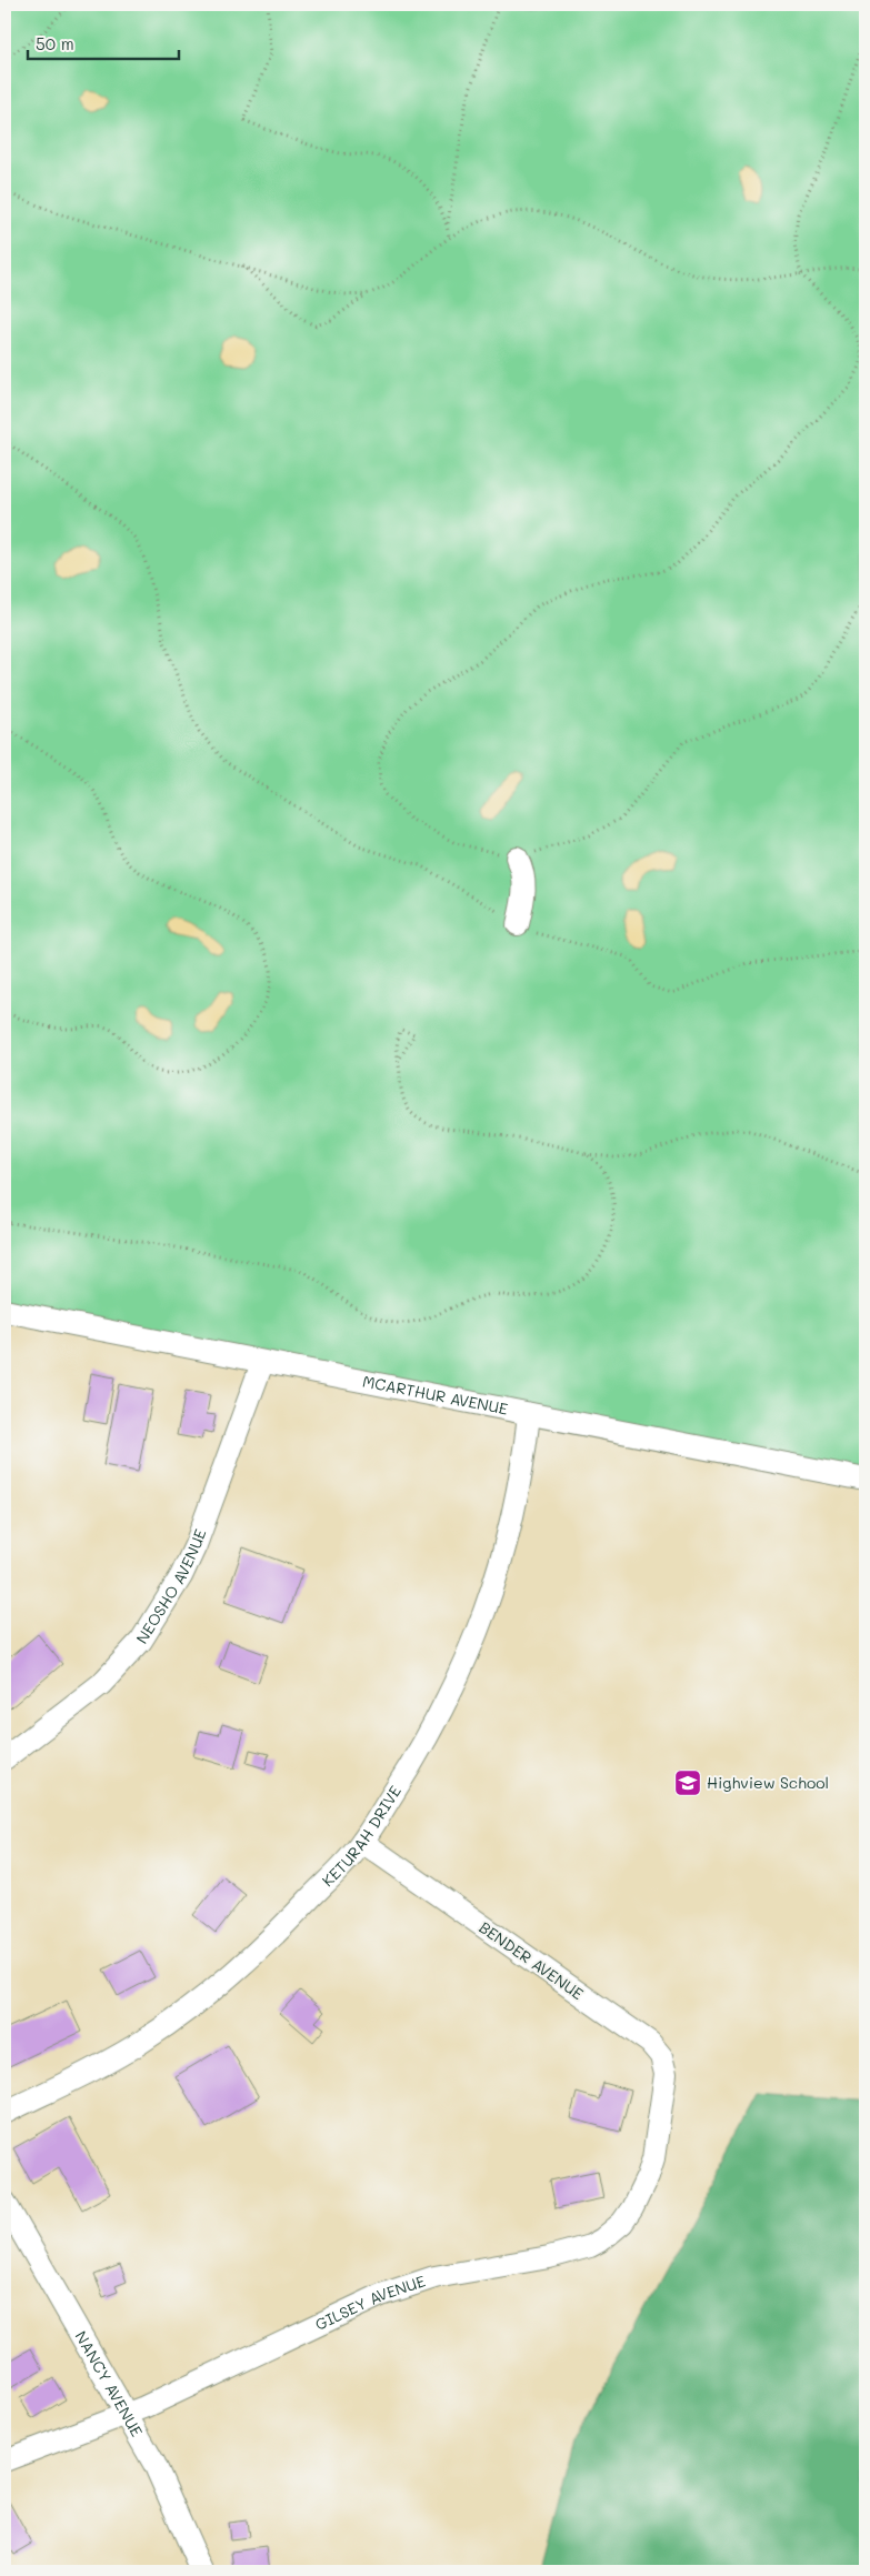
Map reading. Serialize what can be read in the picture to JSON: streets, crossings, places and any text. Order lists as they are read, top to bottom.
{
  "streets": {
    "street": [
      "MCARTHUR AVENUE",
      "NEOSHO AVENUE",
      "KETURAH DRIVE",
      "BENDER AVENUE",
      "GILSEY AVENUE",
      "NANCY AVENUE"
    ]
  },
  "crossings": [
    ["MCARTHUR AVENUE", "NEOSHO AVENUE"],
    ["MCARTHUR AVENUE", "KETURAH DRIVE"],
    ["KETURAH DRIVE", "BENDER AVENUE"],
    ["BENDER AVENUE", "GILSEY AVENUE"],
    ["GILSEY AVENUE", "NANCY AVENUE"]
  ],
  "places": {
    "school or university": ["Highview School"]
  },
  "scale_bar": "50 m"
}
